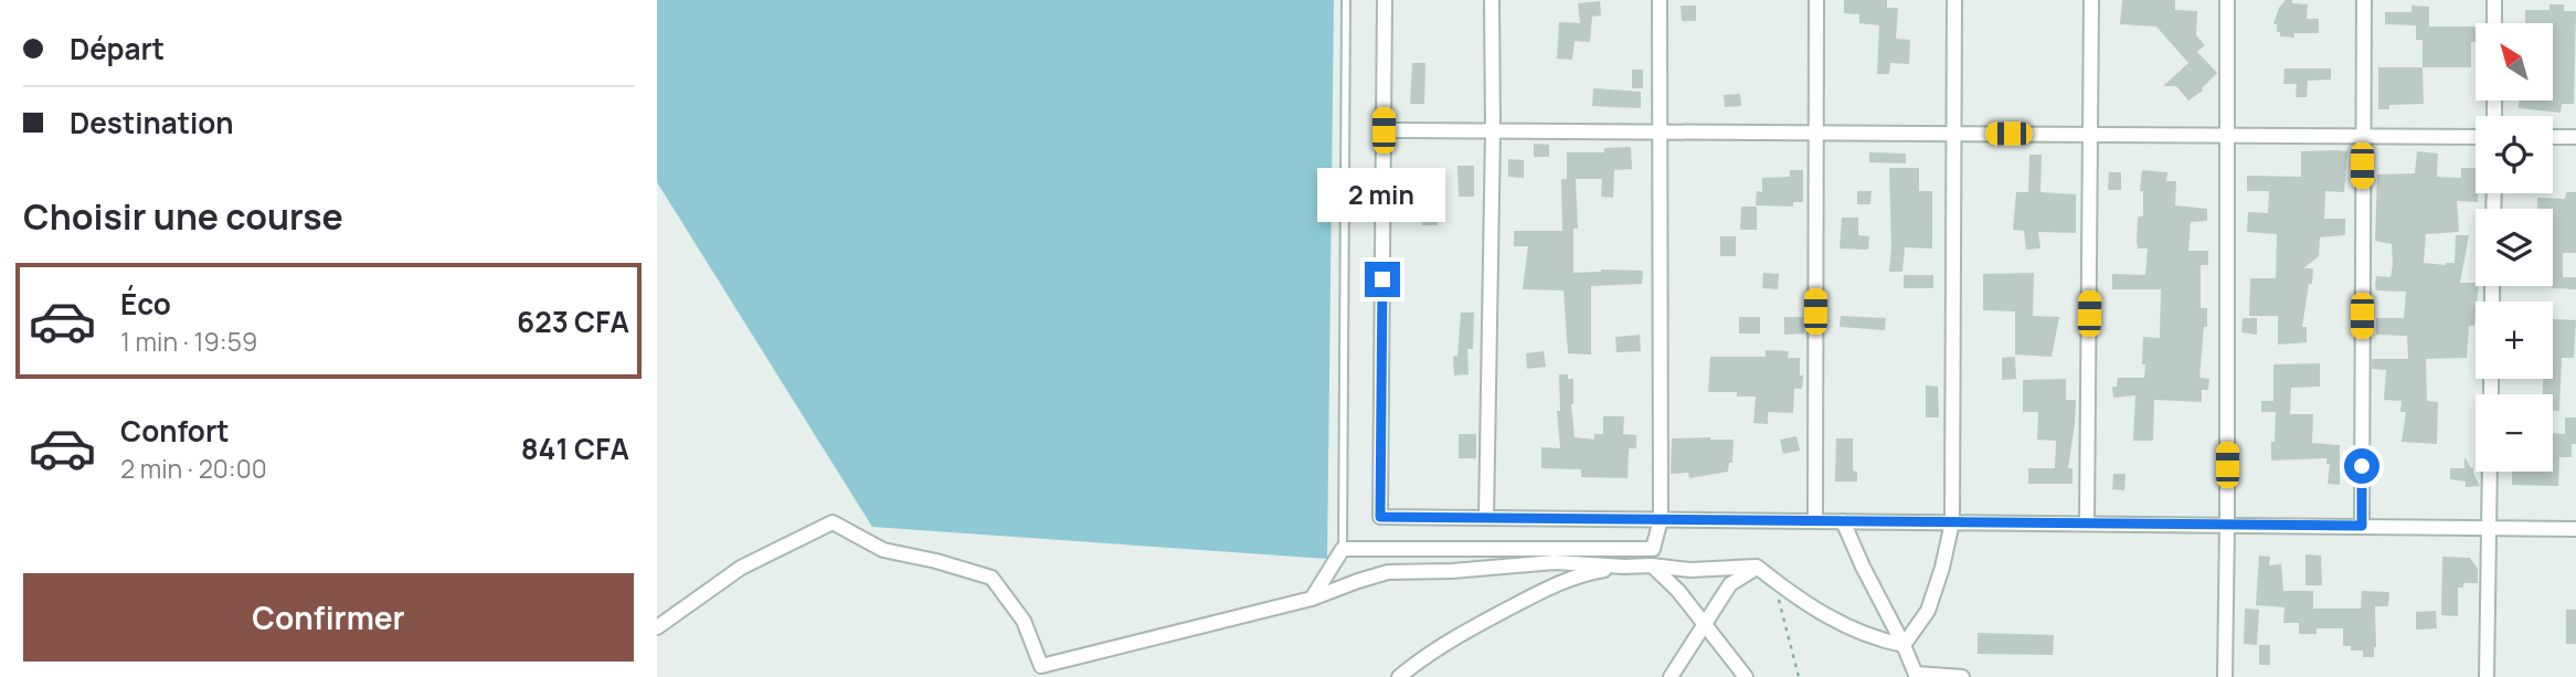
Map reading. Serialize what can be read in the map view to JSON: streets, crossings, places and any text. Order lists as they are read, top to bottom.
{
  "north": "top left",
  "page": {
    "banner": ["Départ", "Destination"],
    "map_buttons": ["+", "−"],
    "bubble": "2 min",
    "heading": "Choisir une course",
    "list": [
      {
        "name": "Éco",
        "note": "1 min · 19:59",
        "value": "623 CFA"
      },
      {
        "name": "Confort",
        "note": "2 min · 20:00",
        "value": "841 CFA"
      }
    ],
    "buttons": "Confirmer"
  }
}
